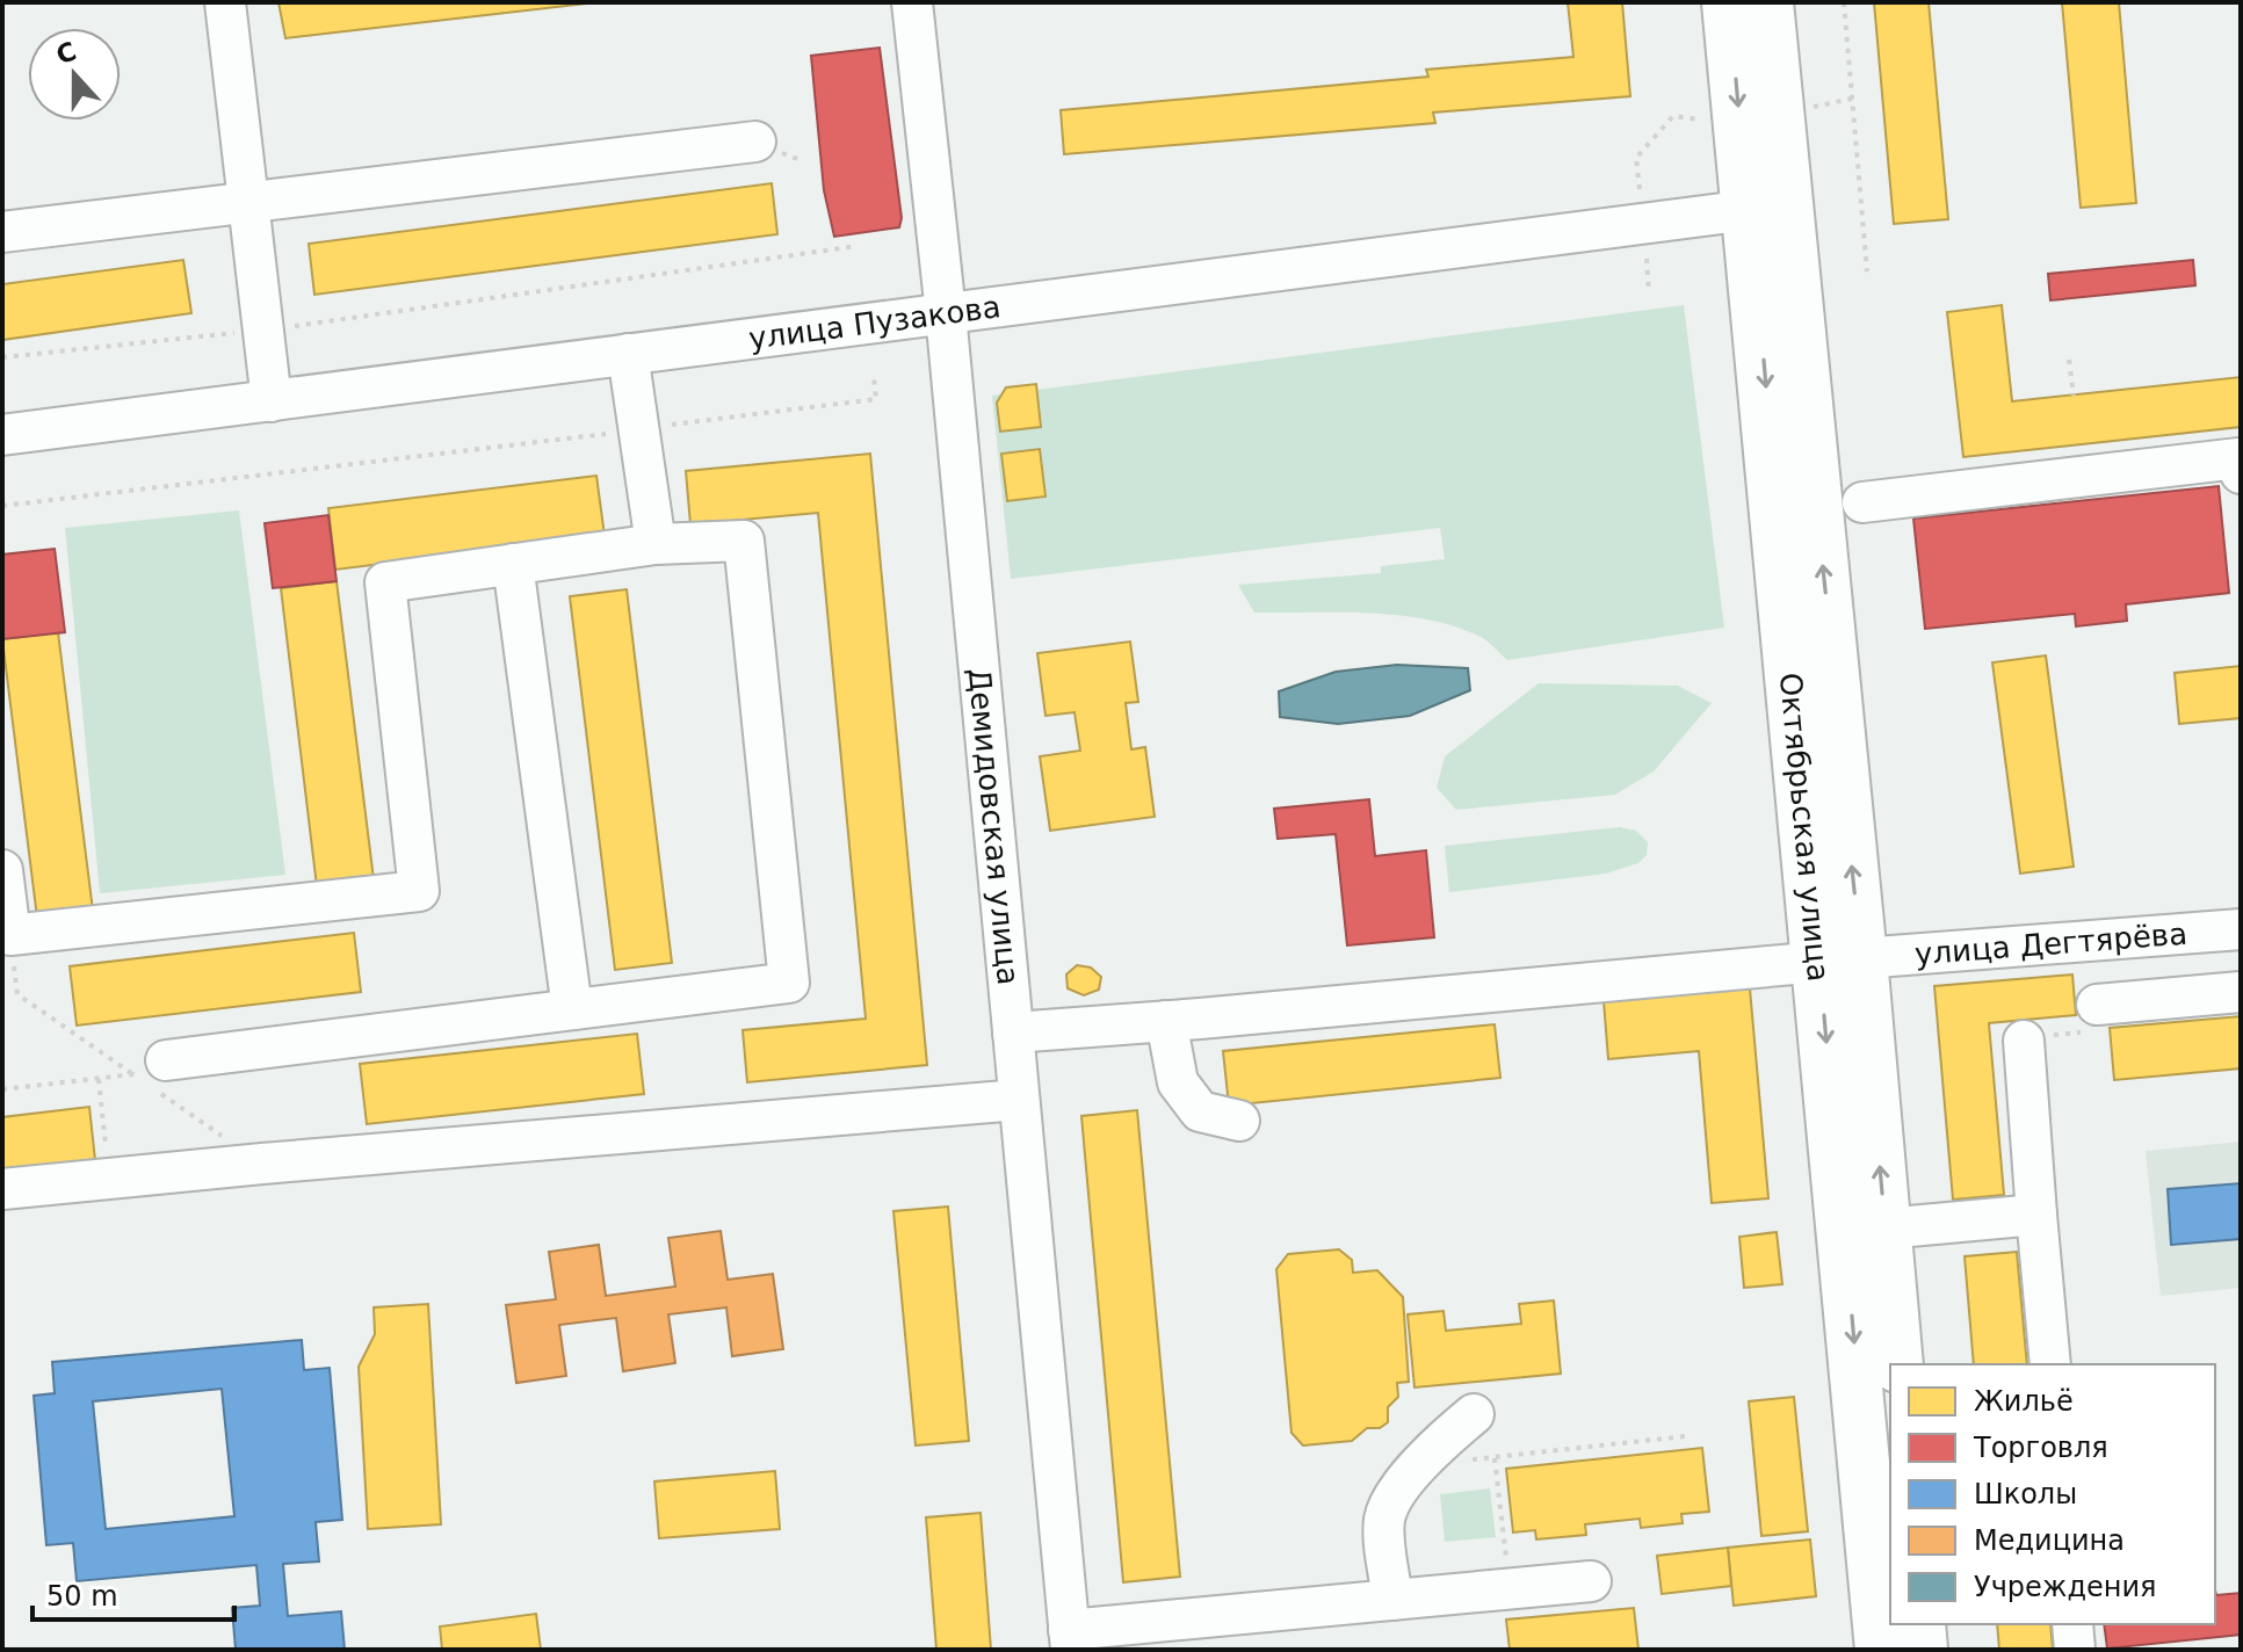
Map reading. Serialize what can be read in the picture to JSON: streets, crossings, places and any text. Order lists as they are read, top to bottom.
{
  "streets": {
    "main road": ["Октябрьская улица"],
    "street": ["улица Пузакова", "Демидовская улица", "улица Дегтярёва"]
  },
  "crossings": [
    ["улица Пузакова", "Демидовская улица"],
    ["улица Пузакова", "Октябрьская улица"],
    ["Демидовская улица", "улица Дегтярёва"],
    ["Октябрьская улица", "улица Дегтярёва"]
  ],
  "legend": [
    "Жильё",
    "Торговля",
    "Школы",
    "Медицина",
    "Учреждения"
  ],
  "scale_bar": "50 m",
  "north": "top"
}
